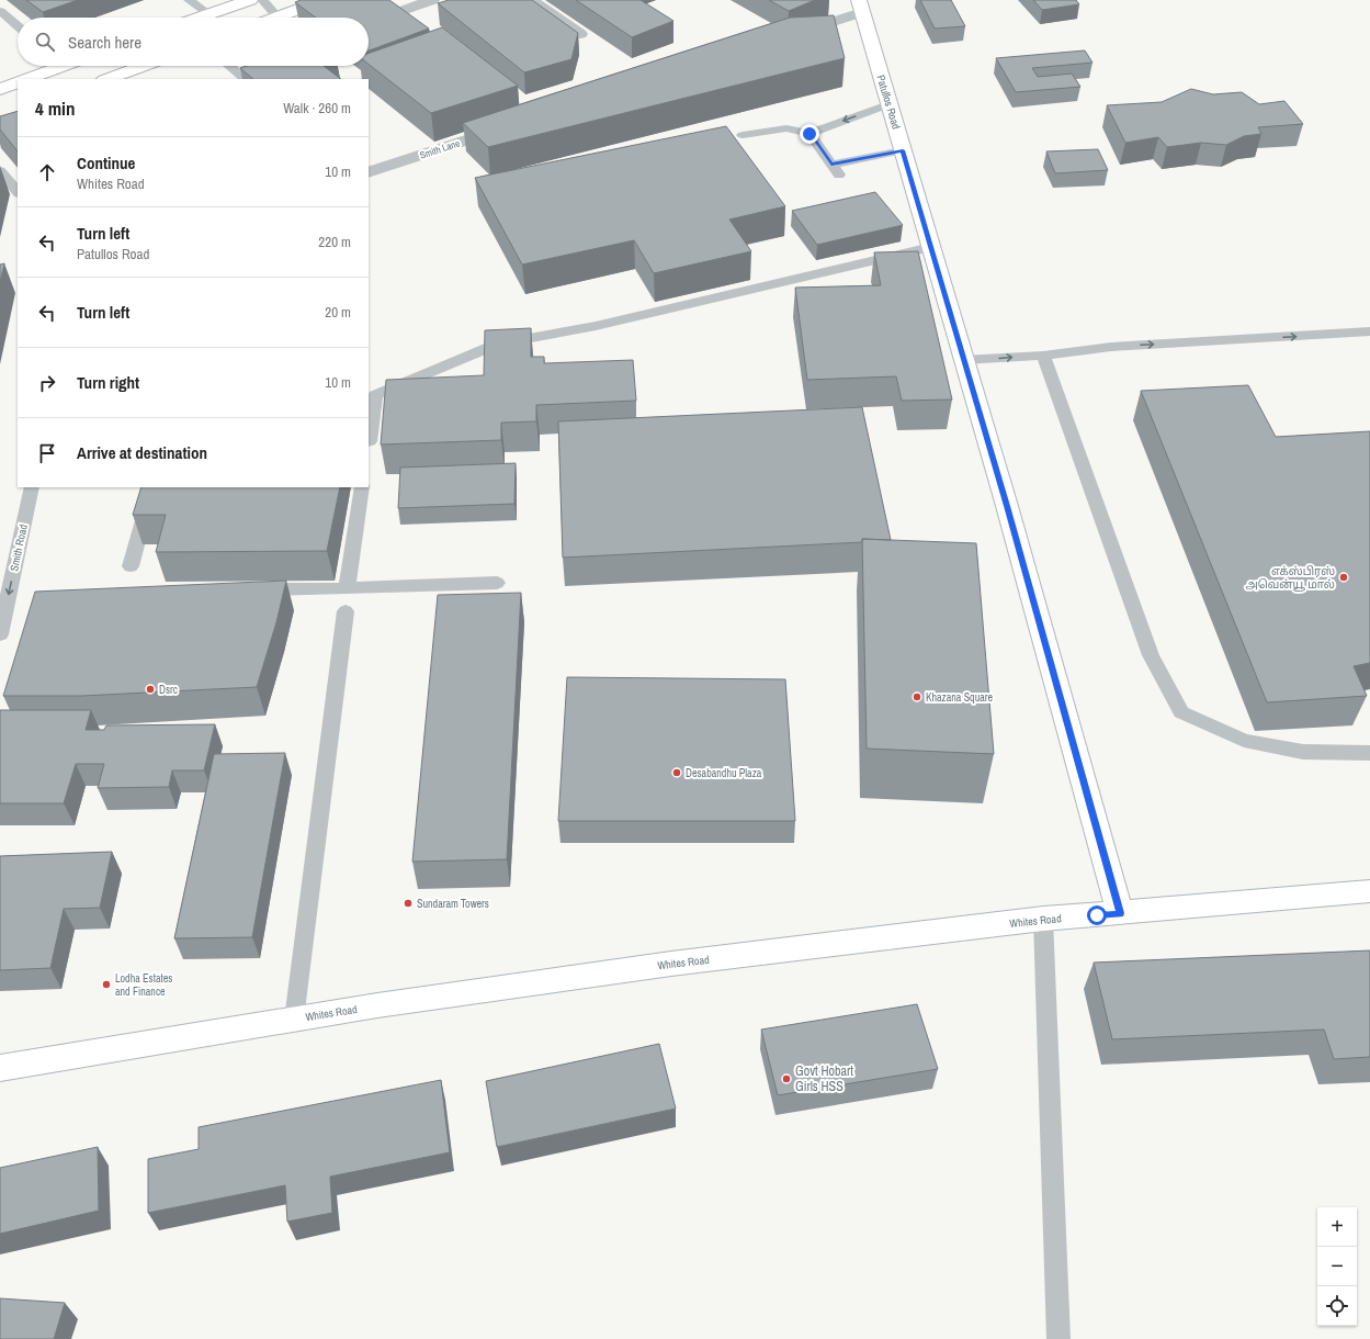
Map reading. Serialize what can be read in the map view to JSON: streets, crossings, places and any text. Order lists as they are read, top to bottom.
{
  "streets": {
    "main road": ["Patullos Road", "Whites Road"],
    "street": ["Smith Lane"],
    "lane": ["Smith Road"]
  },
  "crossings": [
    ["Patullos Road", "Whites Road"]
  ],
  "places": [
    "எக்ஸ்பிரஸ் அவென்யூ மால்",
    "Dsrc",
    "Khazana Square",
    "Desabandhu Plaza",
    "Sundaram Towers",
    "Lodha Estates and Finance",
    "Govt Hobart Girls HSS"
  ],
  "page": {
    "search": "Search here",
    "heading": ["4 min", "Walk · 260 m"],
    "list": [
      ["Continue", "Whites Road", "10 m"],
      ["Turn left", "Patullos Road", "220 m"],
      ["Turn left", "20 m"],
      ["Turn right", "10 m"],
      "Arrive at destination"
    ],
    "map_buttons": ["+", "−"]
  }
}
